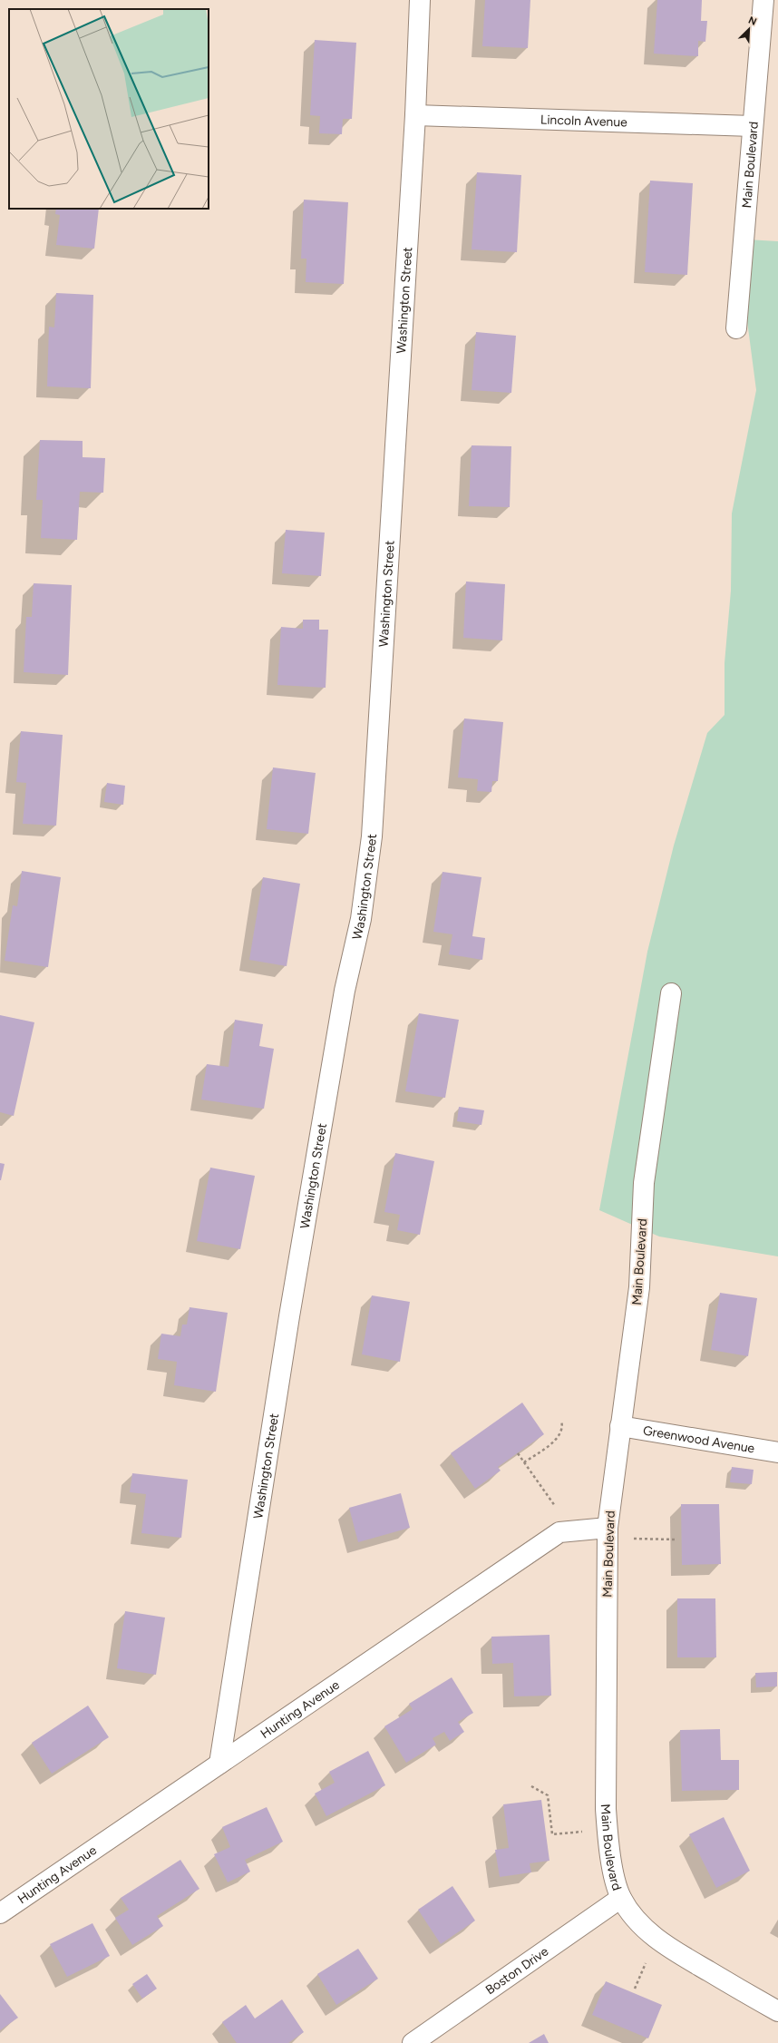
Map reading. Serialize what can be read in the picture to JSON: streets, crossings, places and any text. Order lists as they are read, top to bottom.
{
  "streets": {
    "street": [
      "Lincoln Avenue",
      "Main Boulevard",
      "Washington Street",
      "Greenwood Avenue",
      "Hunting Avenue",
      "Boston Drive"
    ]
  },
  "crossings": [
    ["Lincoln Avenue", "Main Boulevard"],
    ["Lincoln Avenue", "Washington Street"],
    ["Main Boulevard", "Greenwood Avenue"],
    ["Main Boulevard", "Hunting Avenue"],
    ["Main Boulevard", "Boston Drive"],
    ["Washington Street", "Hunting Avenue"]
  ],
  "north": "top right"
}
